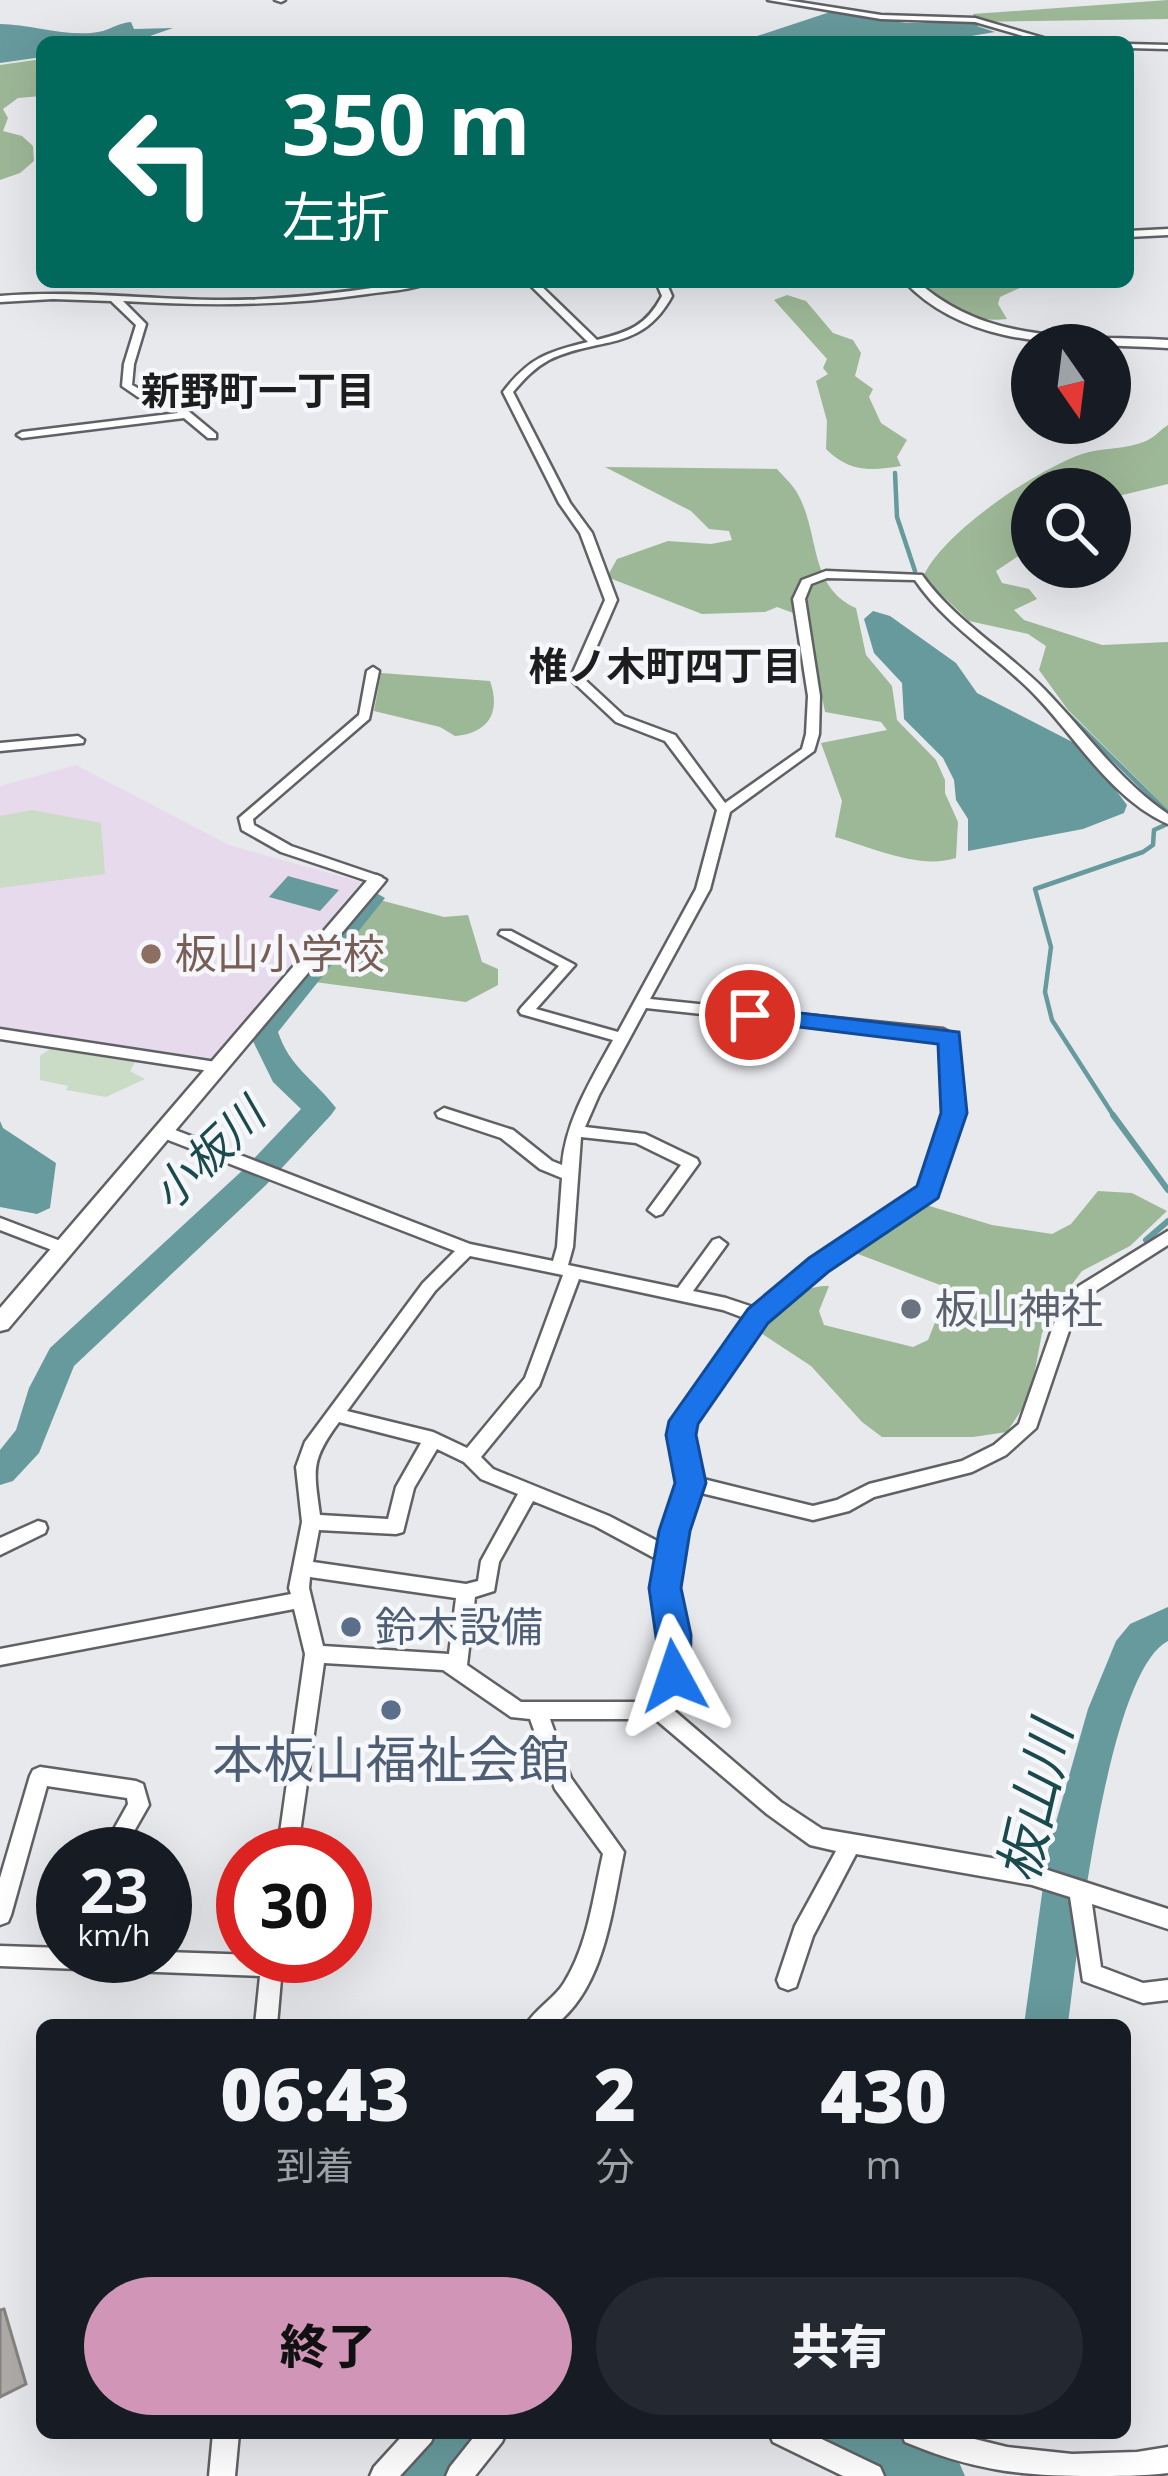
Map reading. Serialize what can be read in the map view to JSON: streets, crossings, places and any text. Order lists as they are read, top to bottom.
{
  "districts": ["新野町一丁目", "椎ノ木町四丁目"],
  "water": ["小板川", "板山川"],
  "places": [
    "板山小学校",
    "板山神社",
    "鈴木設備",
    "本板山福祉会館"
  ],
  "north": "bottom",
  "page": {
    "turn": ["350 m", "左折"],
    "speed": "23 km/h",
    "limit": "30",
    "eta": [
      "06:43",
      "到着",
      "2",
      "分",
      "430",
      "m"
    ],
    "buttons": ["終了", "共有"]
  }
}
